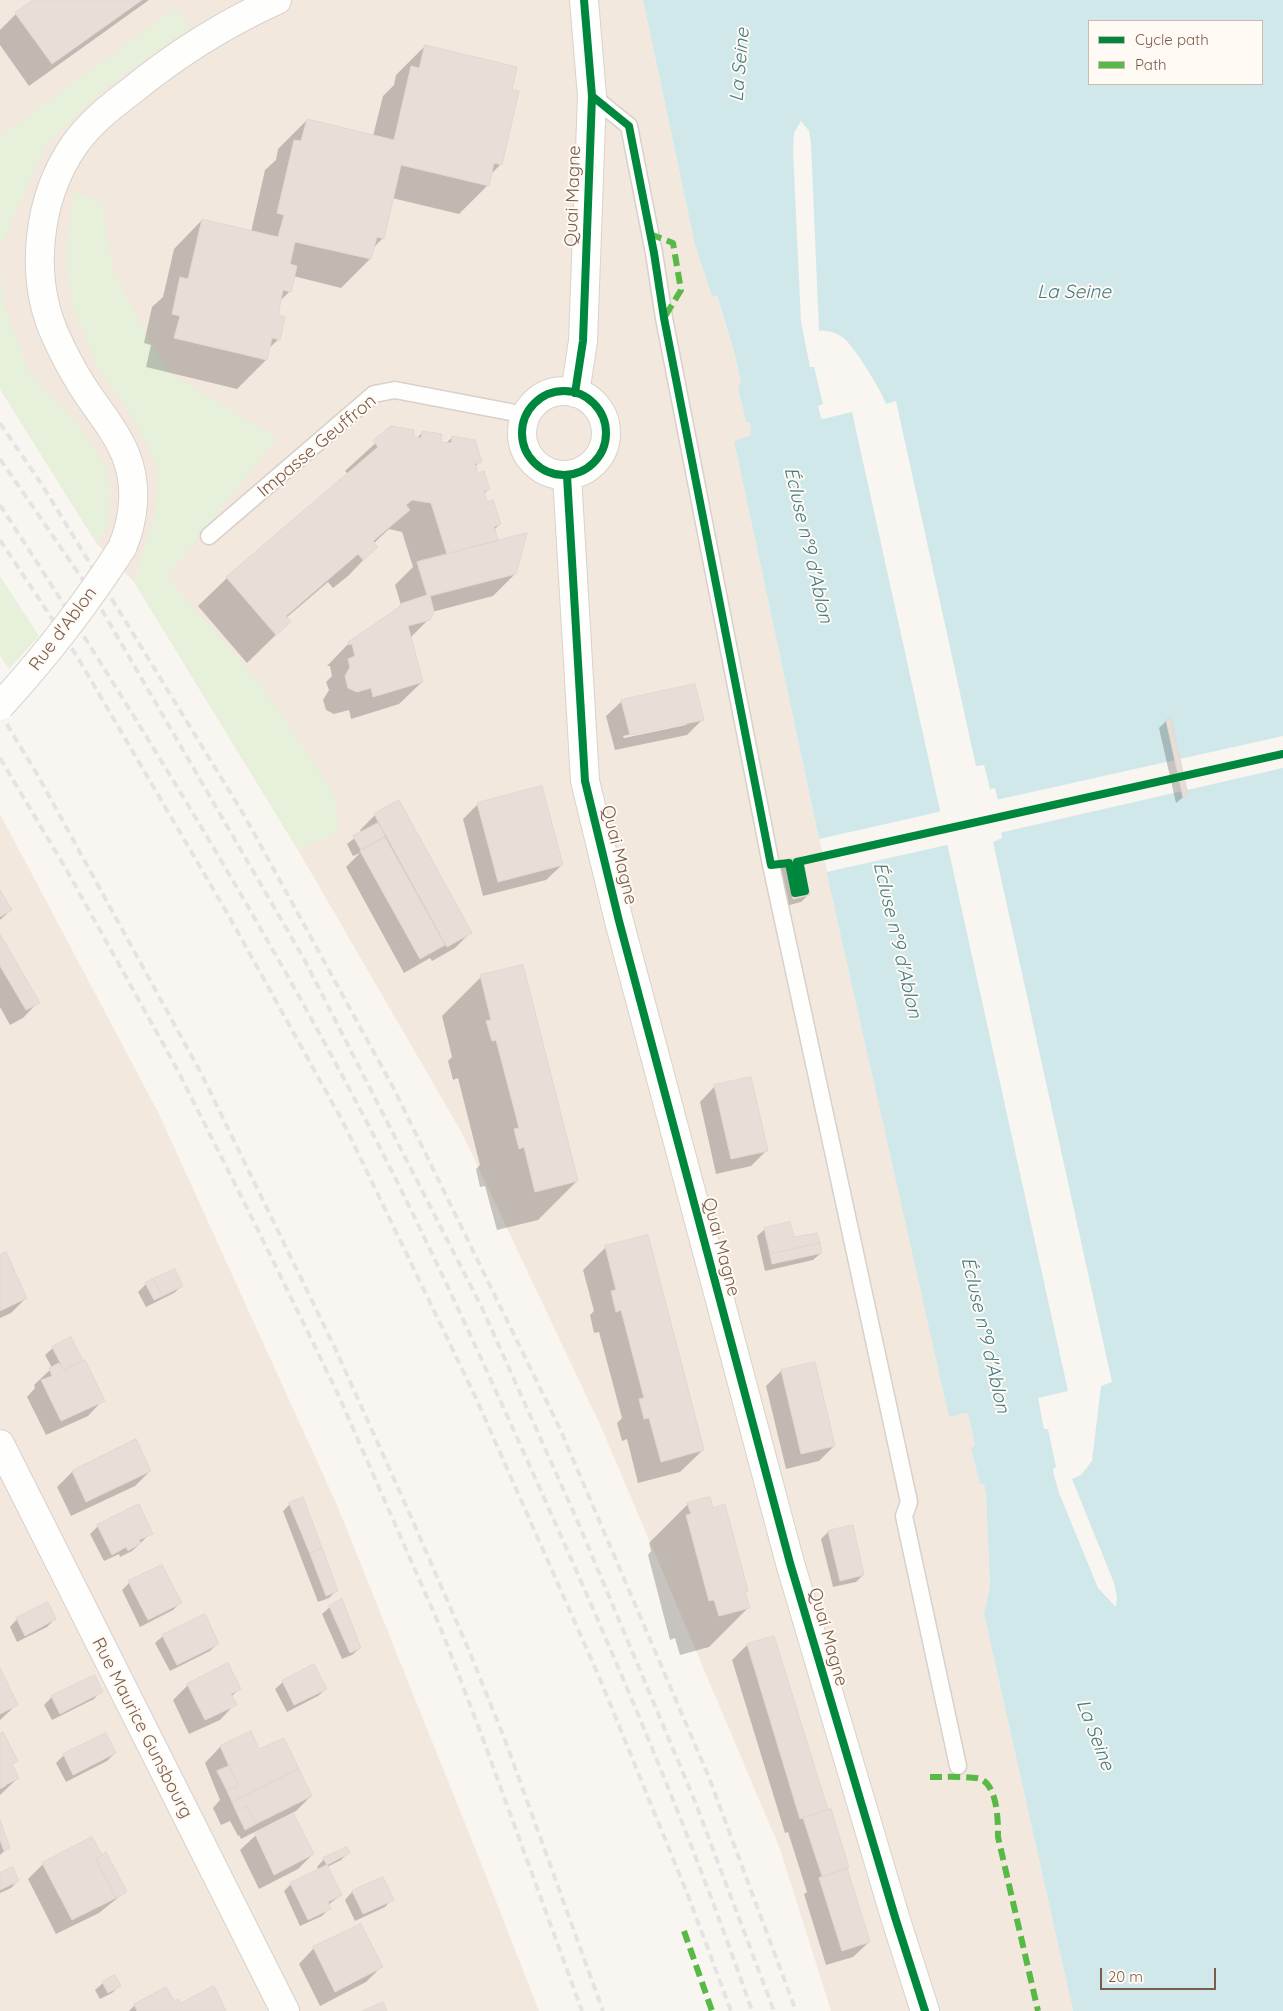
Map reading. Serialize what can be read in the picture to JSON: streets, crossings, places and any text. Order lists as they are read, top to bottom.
{
  "streets": {
    "main road": ["Quai Magne", "Rue d'Ablon", "Rue Maurice Gunsbourg"],
    "lane": ["Impasse Geuffron"]
  },
  "crossings": [
    ["Quai Magne", "Impasse Geuffron"]
  ],
  "water": ["La Seine", "Écluse n°9 d'Ablon"],
  "legend": ["Cycle path", "Path"],
  "scale_bar": "20 m"
}
